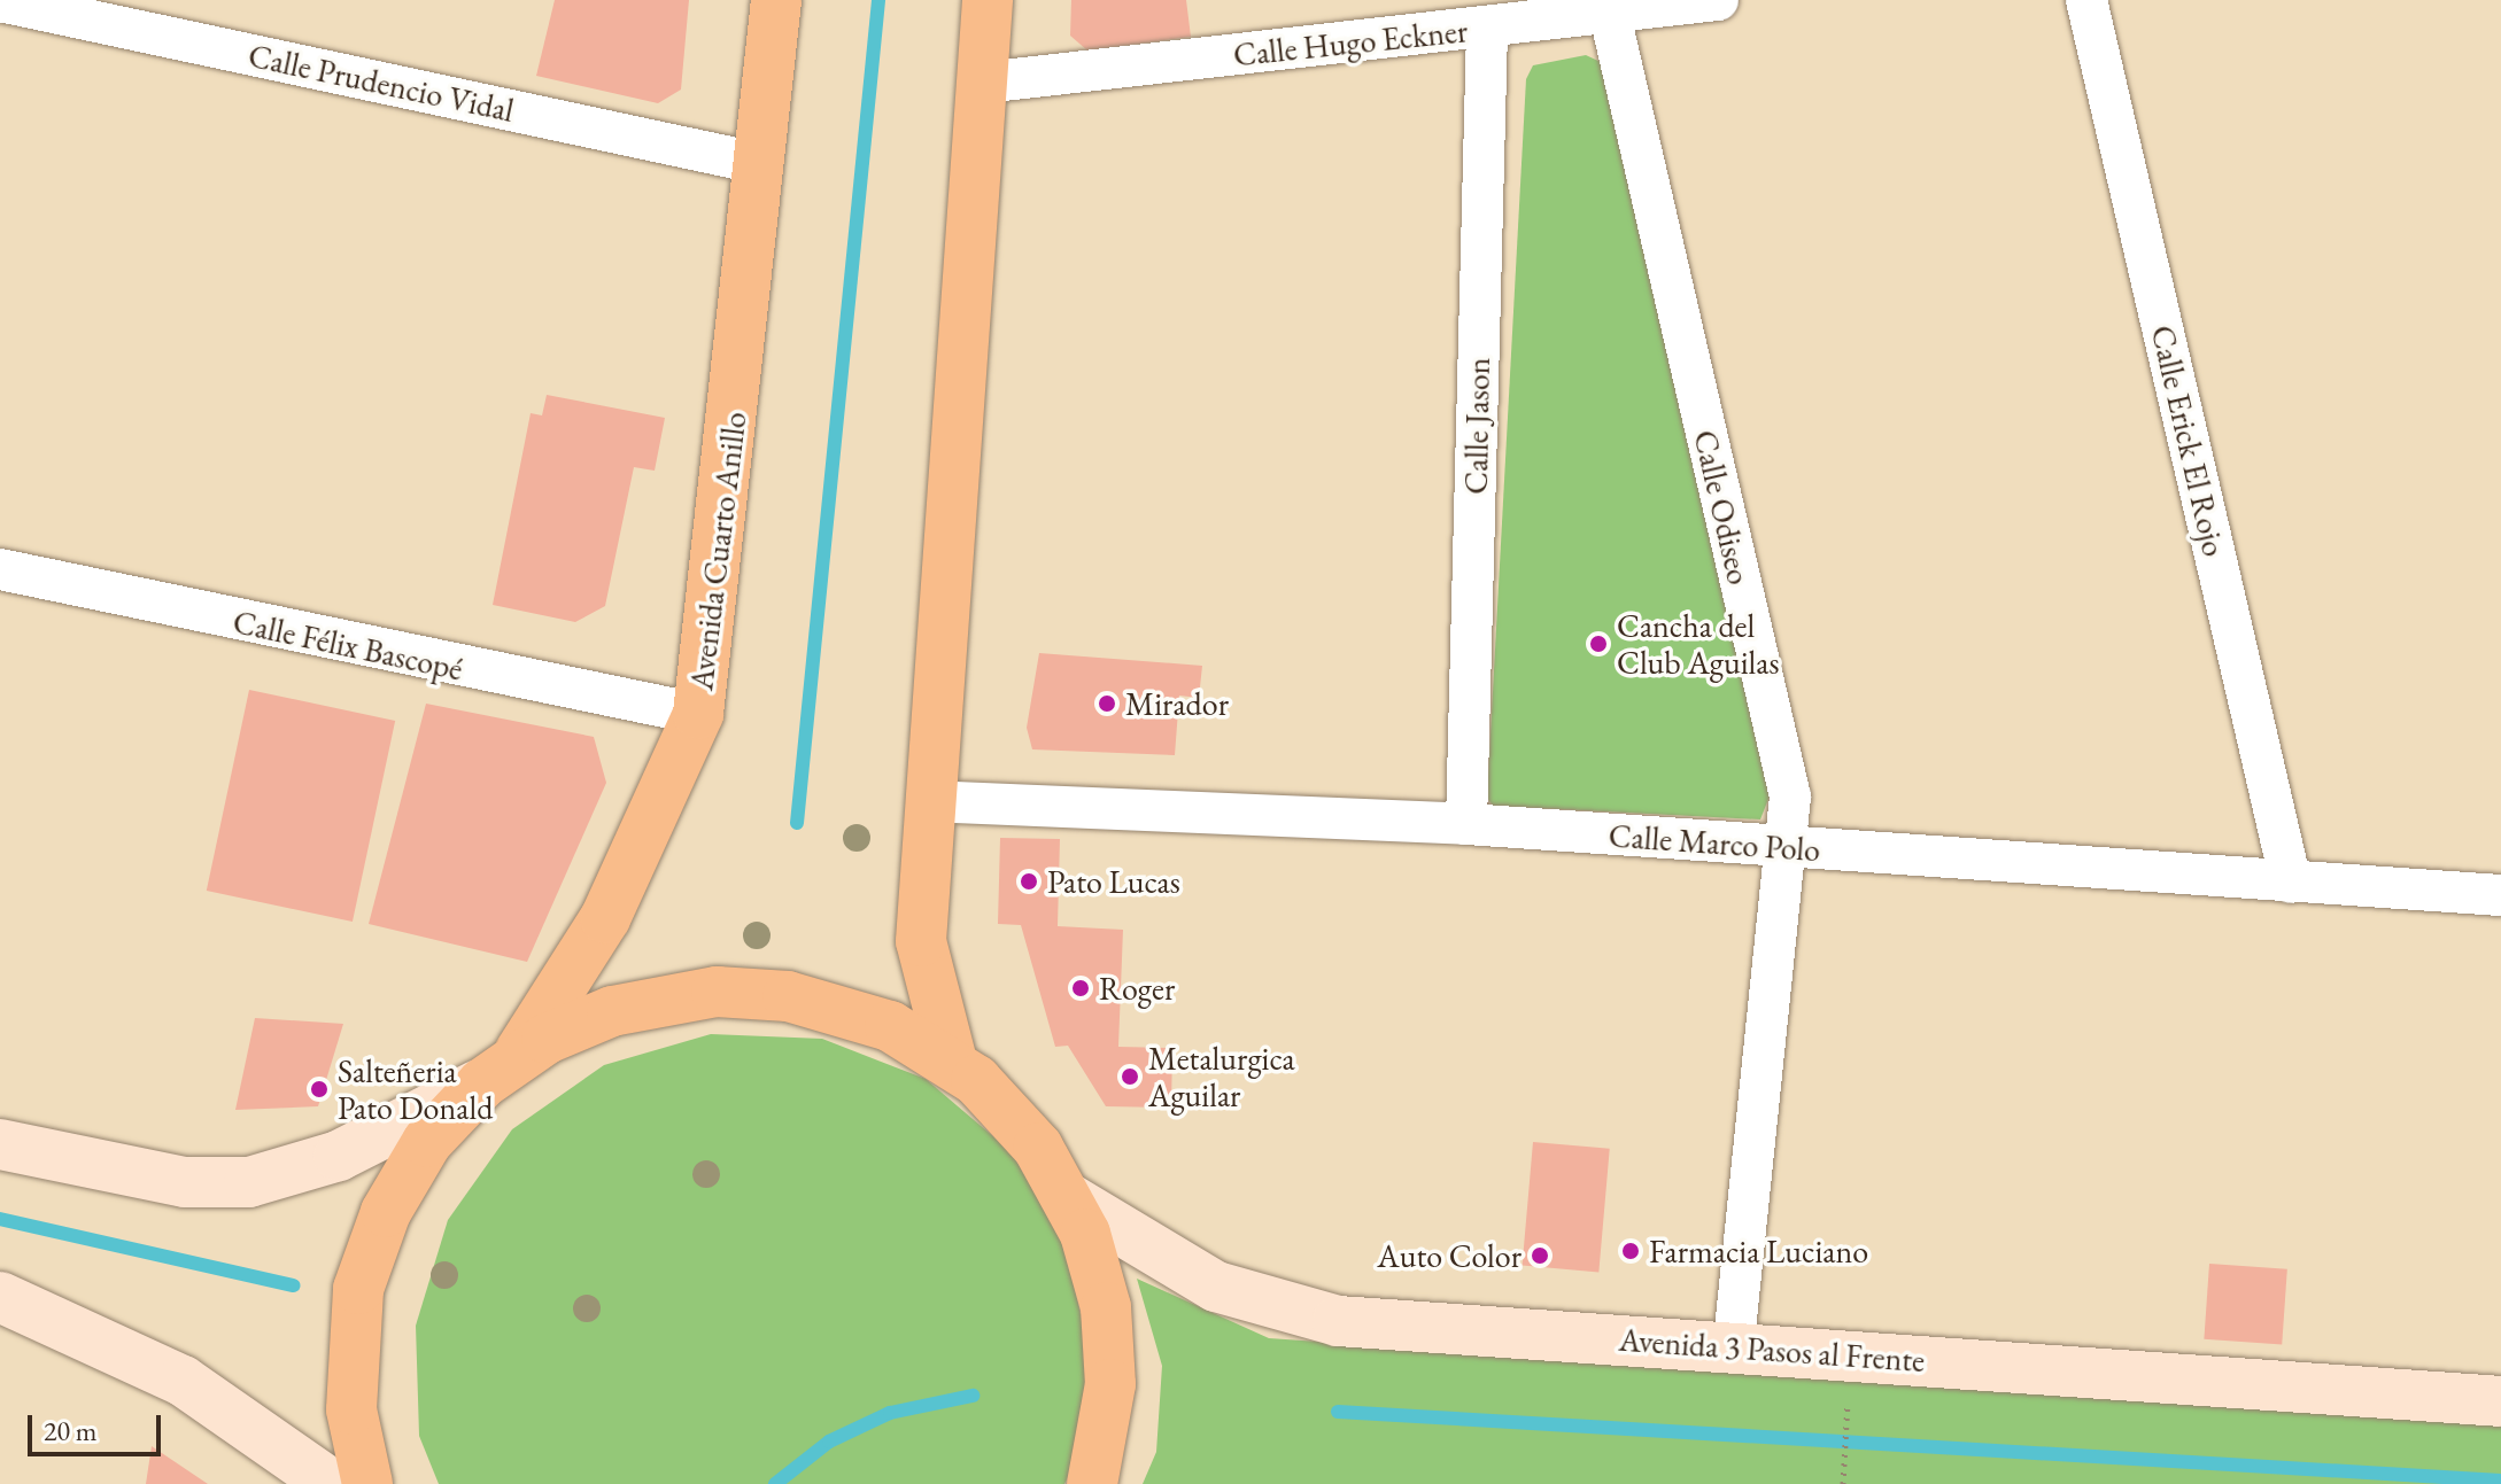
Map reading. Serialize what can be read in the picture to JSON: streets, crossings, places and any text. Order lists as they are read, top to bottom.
{
  "streets": {
    "highway": ["Avenida Cuarto Anillo"],
    "main road": ["Avenida 3 Pasos al Frente"],
    "street": [
      "Calle Hugo Eckner",
      "Calle Prudencio Vidal",
      "Calle Jason",
      "Calle Erick El Rojo",
      "Calle Odiseo",
      "Calle Félix Bascopé",
      "Calle Marco Polo"
    ]
  },
  "crossings": [
    ["Calle Hugo Eckner", "Calle Jason"],
    ["Calle Hugo Eckner", "Calle Odiseo"],
    ["Calle Prudencio Vidal", "Avenida Cuarto Anillo"],
    ["Calle Jason", "Calle Marco Polo"],
    ["Calle Erick El Rojo", "Calle Marco Polo"],
    ["Calle Odiseo", "Calle Marco Polo"],
    ["Calle Odiseo", "Avenida 3 Pasos al Frente"],
    ["Avenida Cuarto Anillo", "Calle Félix Bascopé"]
  ],
  "places": [
    "Cancha del Club Aguilas",
    "Mirador",
    "Pato Lucas",
    "Roger",
    "Metalurgica Aguilar",
    "Salteñeria Pato Donald",
    "Farmacia Luciano",
    "Auto Color"
  ],
  "scale_bar": "20 m"
}
